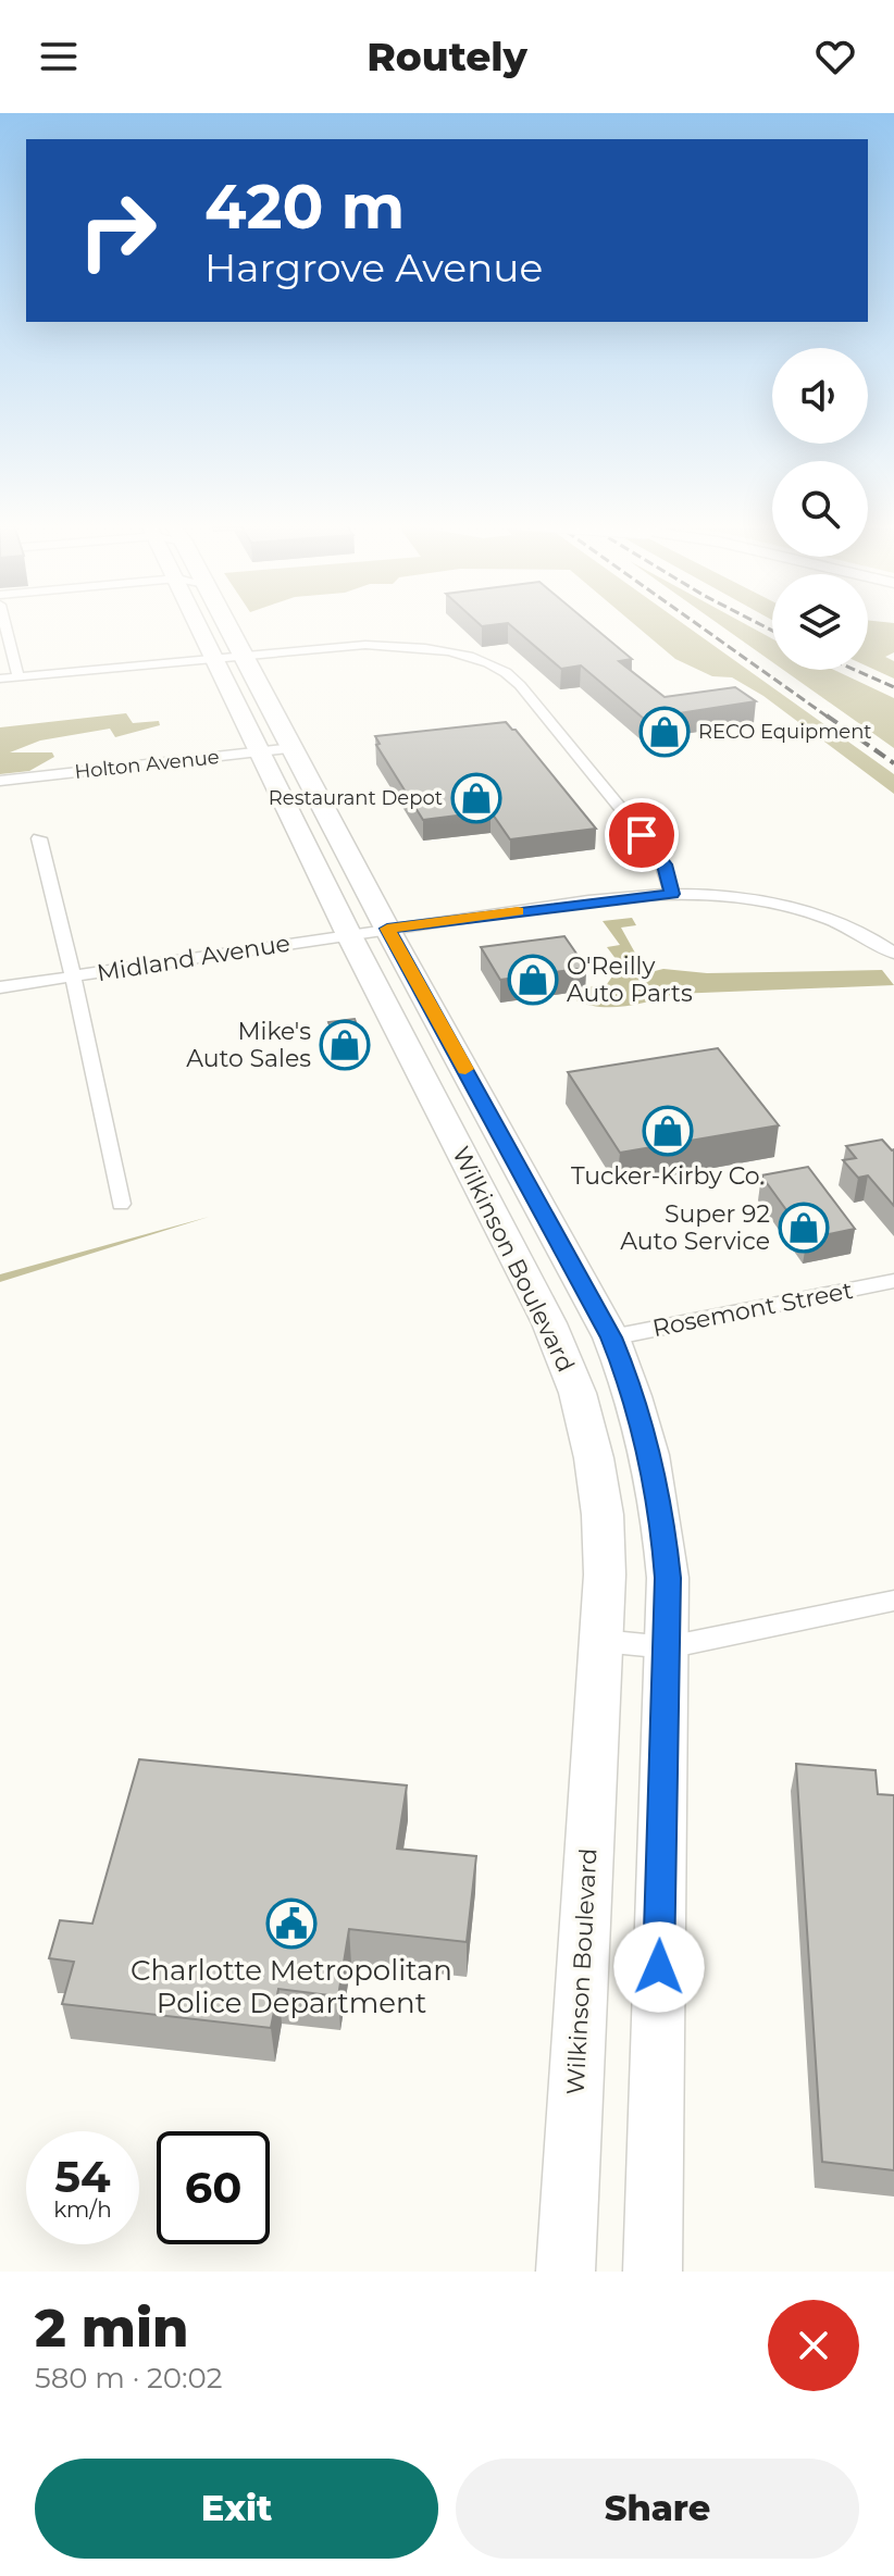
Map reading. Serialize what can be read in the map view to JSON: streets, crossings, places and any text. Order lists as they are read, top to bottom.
{
  "streets": {
    "main road": ["Wilkinson Boulevard"],
    "street": ["Holton Avenue", "Midland Avenue", "Rosemont Street"]
  },
  "crossings": [
    ["Holton Avenue", "Wilkinson Boulevard"],
    ["Midland Avenue", "Wilkinson Boulevard"],
    ["Wilkinson Boulevard", "Rosemont Street"]
  ],
  "places": {
    "shop": [
      "RECO Equipment",
      "Restaurant Depot",
      "O'Reilly Auto Parts",
      "Mike's Auto Sales",
      "Tucker-Kirby Co.",
      "Super 92 Auto Service"
    ],
    "public building": ["Charlotte Metropolitan Police Department"]
  },
  "page": {
    "header": "Routely",
    "turn": ["420 m", "Hargrove Avenue"],
    "speed": "54 km/h",
    "limit": "60",
    "heading": ["2 min", "580 m · 20:02"],
    "buttons": ["Exit", "Share"]
  }
}
